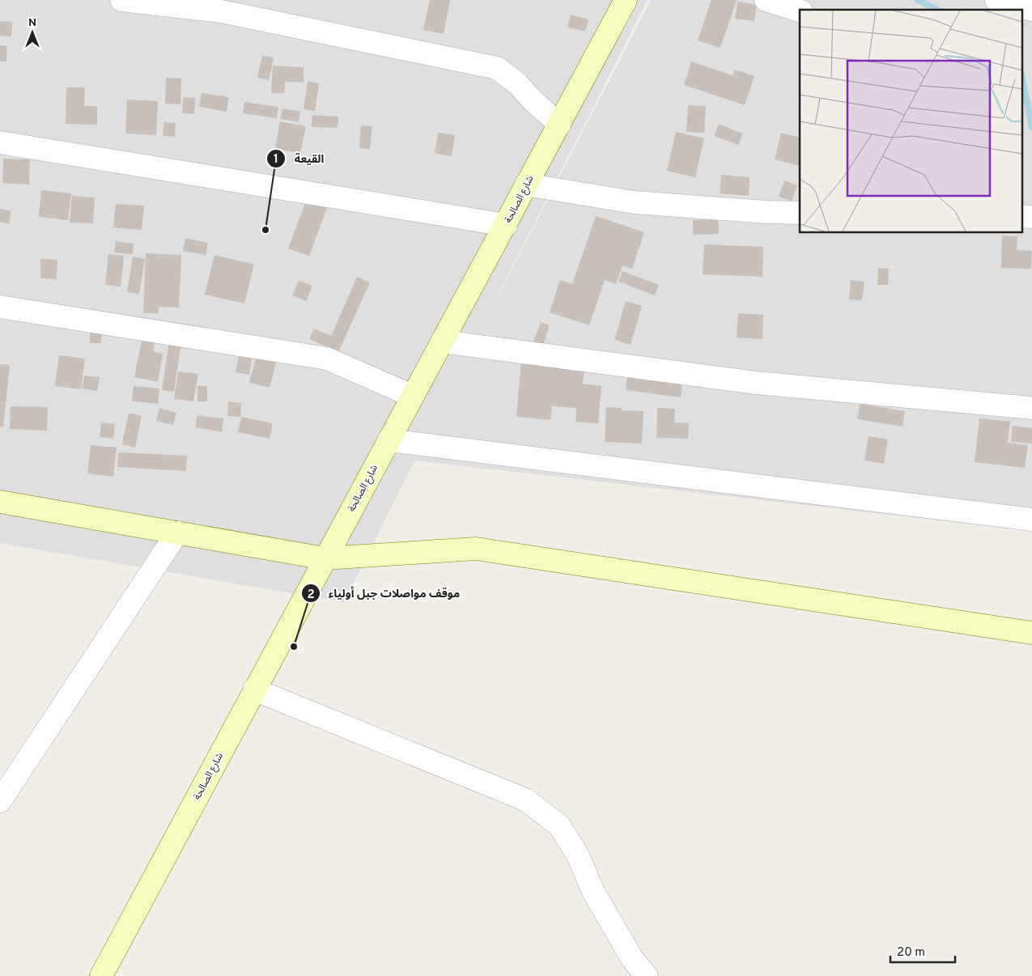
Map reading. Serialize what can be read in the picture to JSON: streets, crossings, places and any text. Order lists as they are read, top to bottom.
{
  "streets": {
    "main road": ["شارع الصالحة"]
  },
  "places": ["القيعة", "موقف مواصلات جبل أولياء"],
  "scale_bar": "20 m",
  "north": "top"
}
